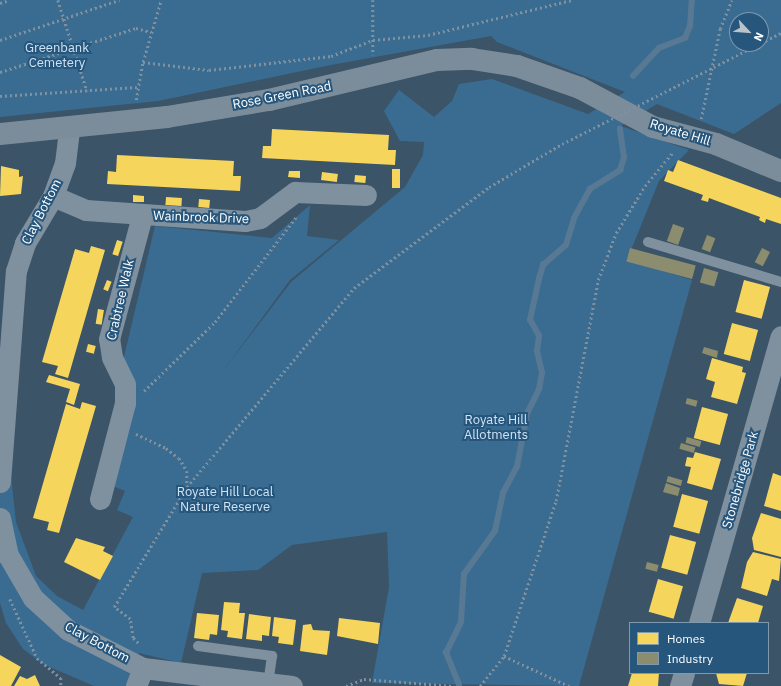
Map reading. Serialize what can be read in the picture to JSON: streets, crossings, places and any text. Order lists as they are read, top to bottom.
{
  "streets": {
    "main road": ["Rose Green Road", "Royate Hill"],
    "street": [
      "Clay Bottom",
      "Wainbrook Drive",
      "Crabtree Walk",
      "Stonebridge Park"
    ]
  },
  "crossings": [
    ["Rose Green Road", "Royate Hill"],
    ["Rose Green Road", "Clay Bottom"],
    ["Clay Bottom", "Wainbrook Drive"],
    ["Wainbrook Drive", "Crabtree Walk"]
  ],
  "parks": ["Greenbank Cemetery", "Royate Hill Allotments", "Royate Hill Local Nature Reserve"],
  "legend": ["Homes", "Industry"],
  "north": "bottom right"
}
